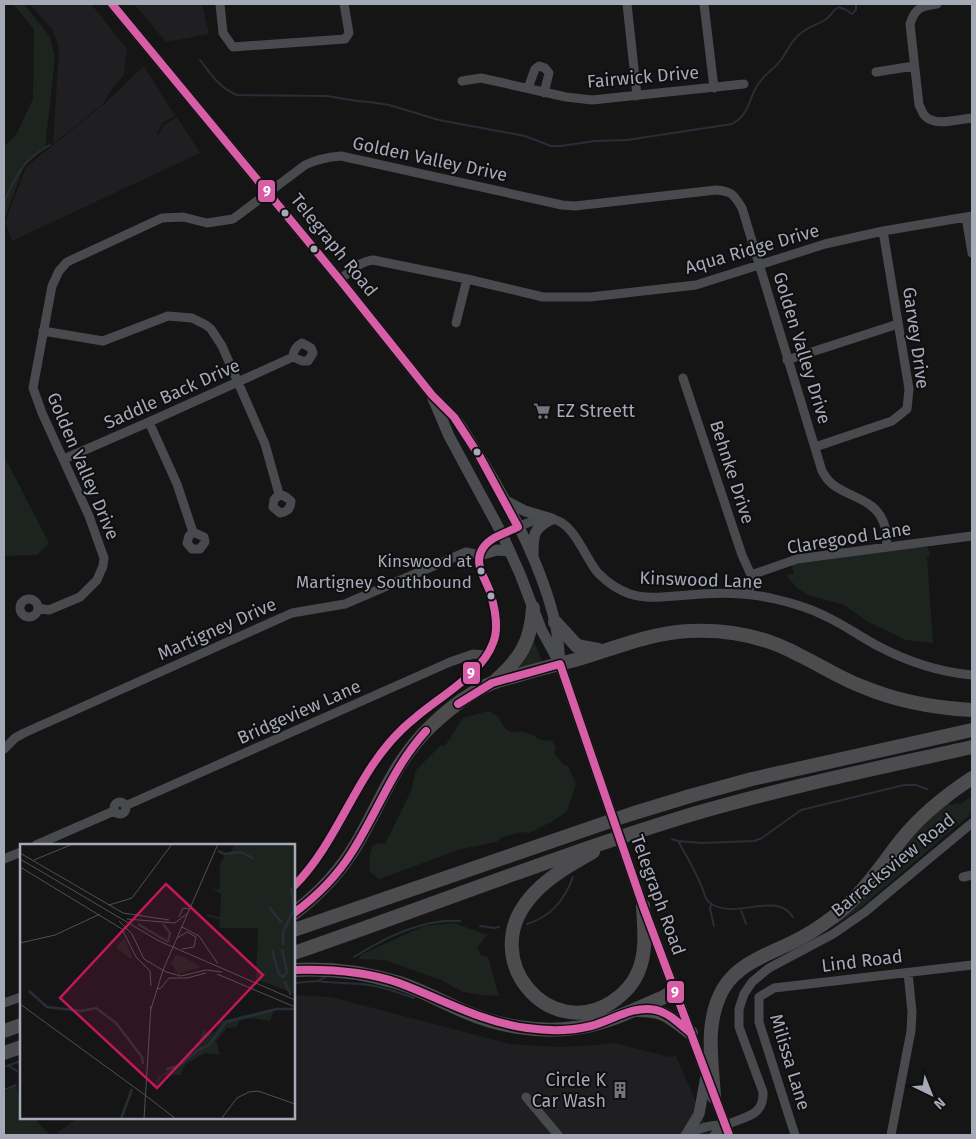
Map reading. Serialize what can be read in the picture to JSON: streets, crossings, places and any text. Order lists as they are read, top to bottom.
{
  "streets": {
    "main road": ["Telegraph Road"],
    "street": [
      "Fairwick Drive",
      "Golden Valley Drive",
      "Aqua Ridge Drive",
      "Garvey Drive",
      "Saddle Back Drive",
      "Behnke Drive",
      "Claregood Lane",
      "Kinswood Lane",
      "Martigney Drive",
      "Bridgeview Lane",
      "Barracksview Road",
      "Lind Road",
      "Milissa Lane"
    ]
  },
  "crossings": [
    ["Golden Valley Drive", "Telegraph Road"],
    ["Golden Valley Drive", "Aqua Ridge Drive"],
    ["Golden Valley Drive", "Garvey Drive"],
    ["Golden Valley Drive", "Saddle Back Drive"],
    ["Golden Valley Drive", "Claregood Lane"],
    ["Telegraph Road", "Aqua Ridge Drive"],
    ["Telegraph Road", "Barracksview Road"],
    ["Aqua Ridge Drive", "Garvey Drive"],
    ["Behnke Drive", "Claregood Lane"],
    ["Lind Road", "Milissa Lane"]
  ],
  "places": {
    "supermarket": ["EZ Streett"],
    "other": ["Kinswood at Martigney Southbound"],
    "building": ["Circle K Car Wash"]
  },
  "lines": ["transit line 9"],
  "north": "bottom right"
}
